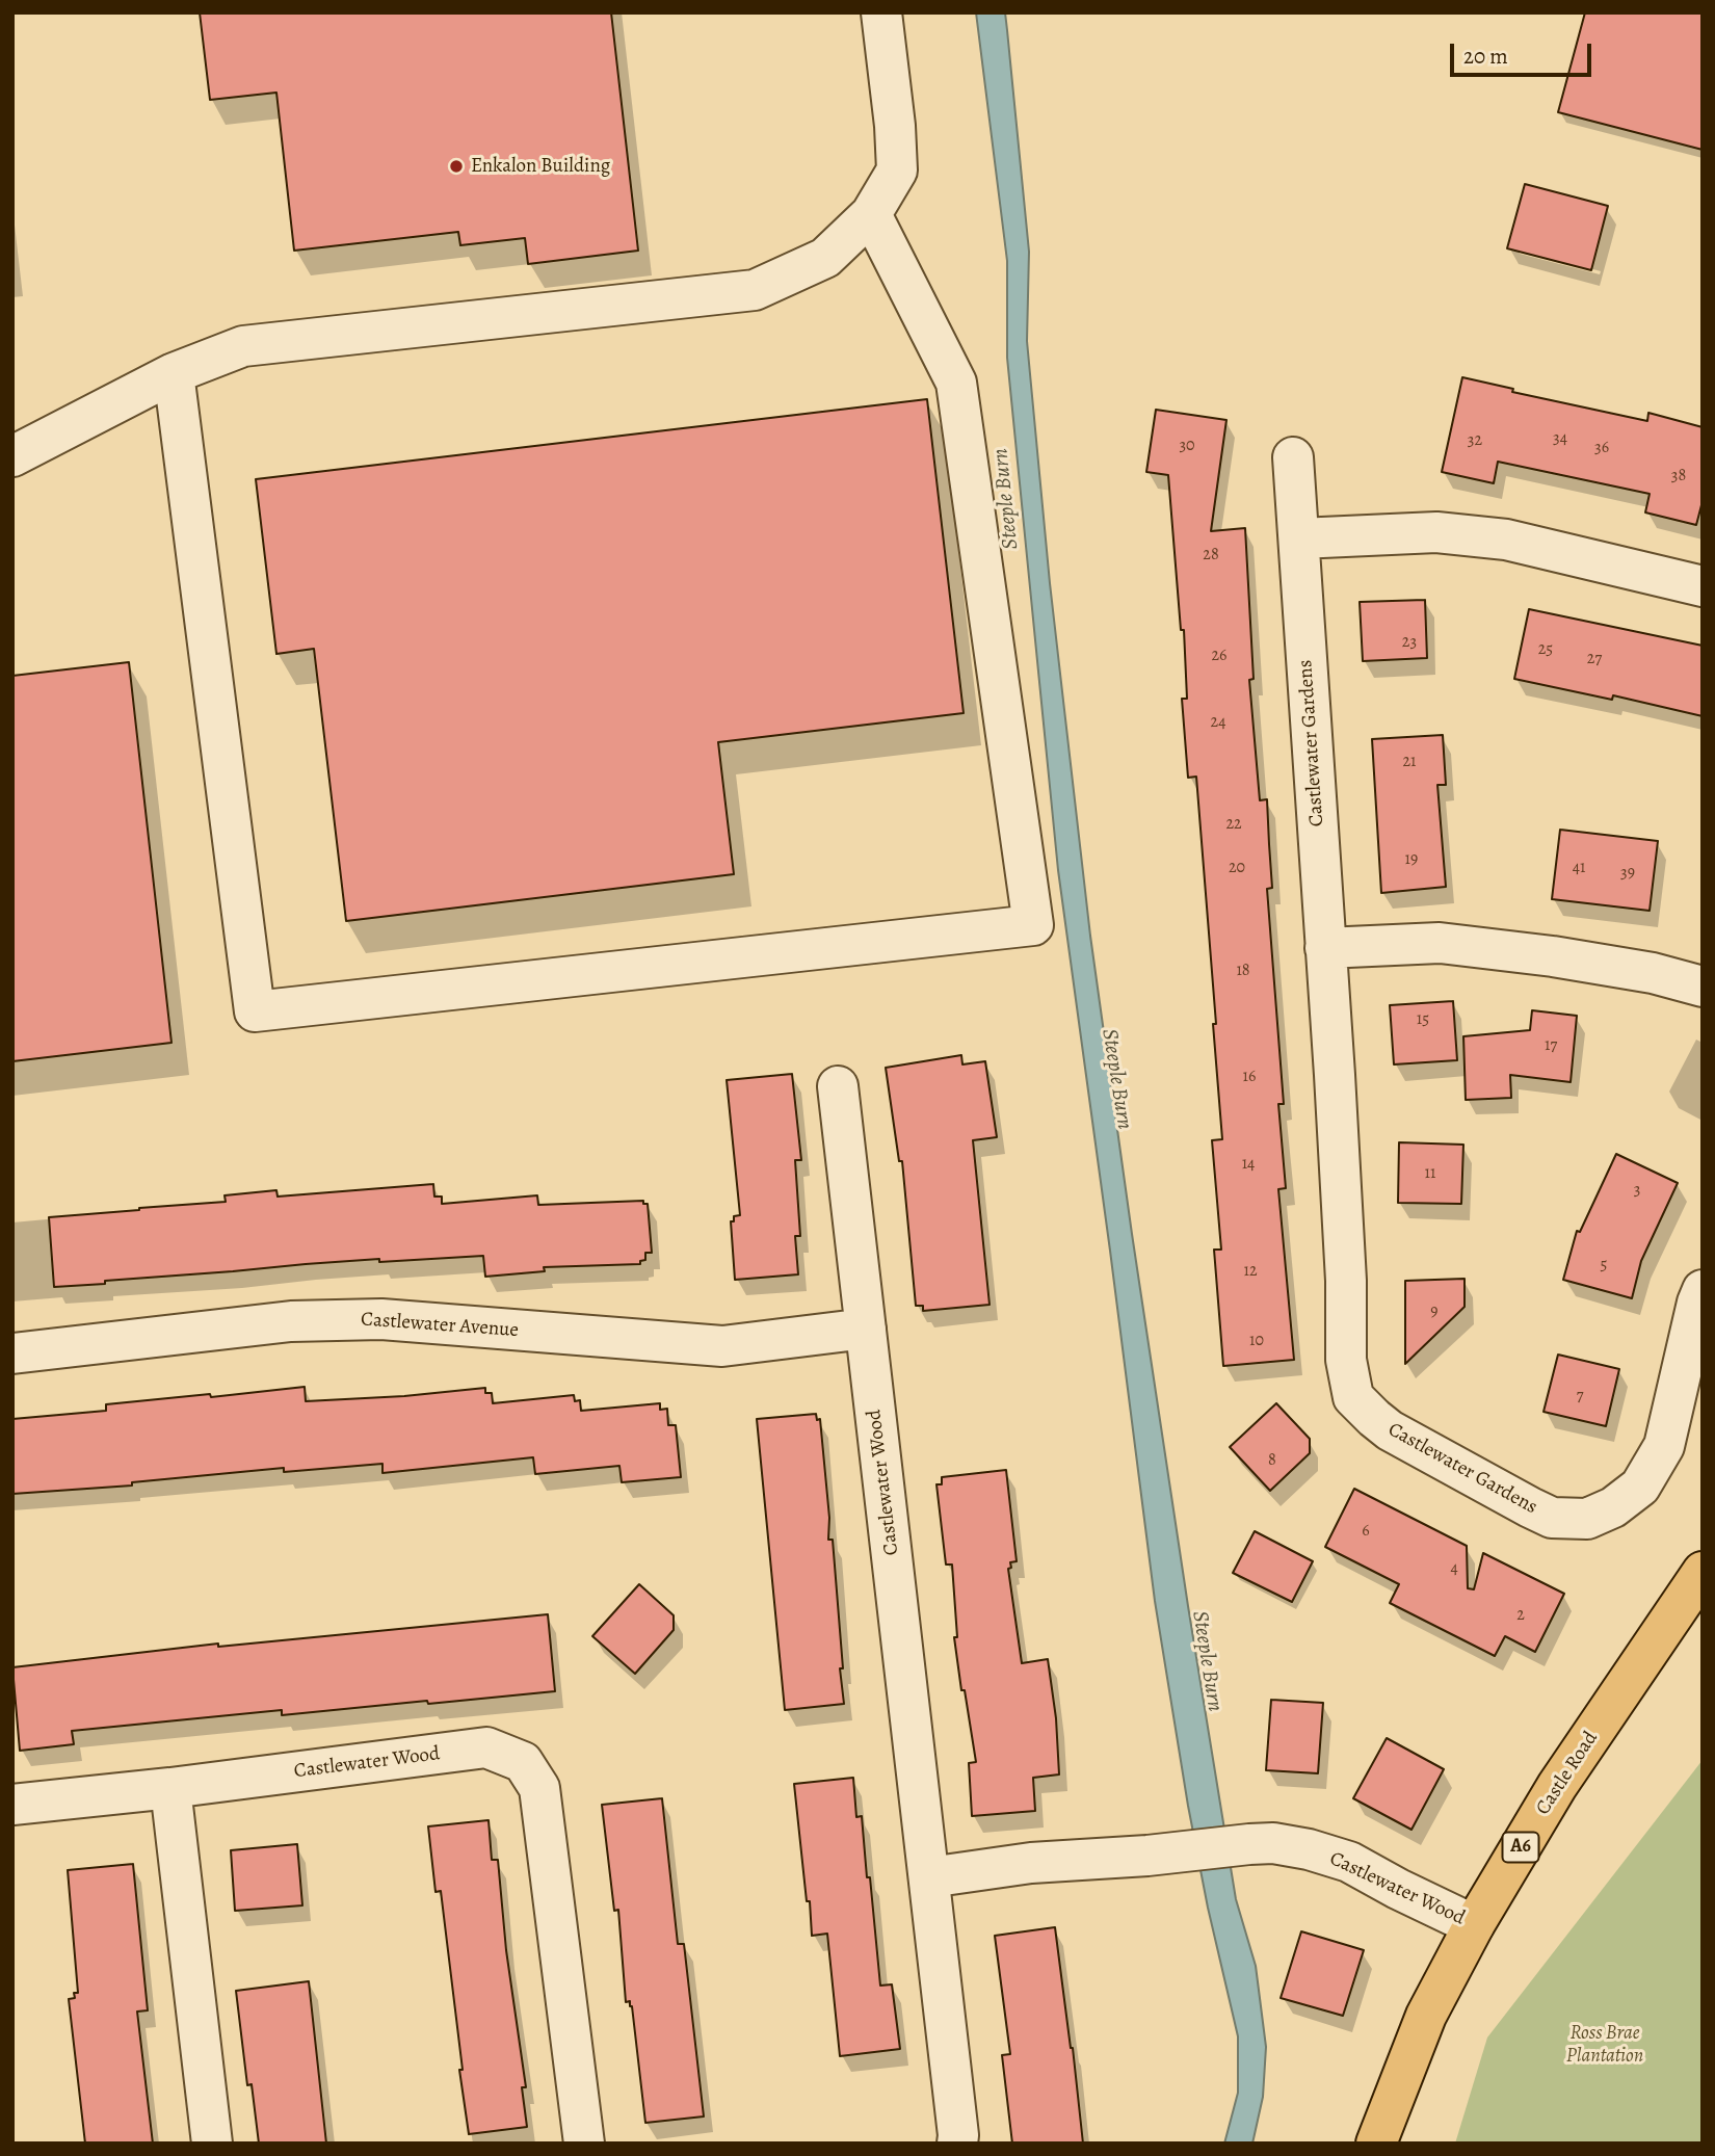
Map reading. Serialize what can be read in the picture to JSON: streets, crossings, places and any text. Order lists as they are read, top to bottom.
{
  "streets": {
    "main road": ["Castle Road", "A6"],
    "street": ["Castlewater Gardens", "Castlewater Avenue", "Castlewater Wood"]
  },
  "crossings": [
    ["Castlewater Avenue", "Castlewater Wood"],
    ["Castlewater Wood", "Castle Road"]
  ],
  "water": ["Steeple Burn"],
  "parks": ["Ross Brae Plantation"],
  "places": ["Enkalon Building"],
  "house_numbers": [
    "34",
    "32",
    "30",
    "36",
    "38",
    "28",
    "23",
    "25",
    "26",
    "27",
    "24",
    "21",
    "22",
    "19",
    "20",
    "41",
    "39",
    "18",
    "15",
    "17",
    "16",
    "14",
    "11",
    "3",
    "5",
    "12",
    "9",
    "10",
    "7",
    "8",
    "6",
    "4",
    "2"
  ],
  "scale_bar": "20 m"
}
